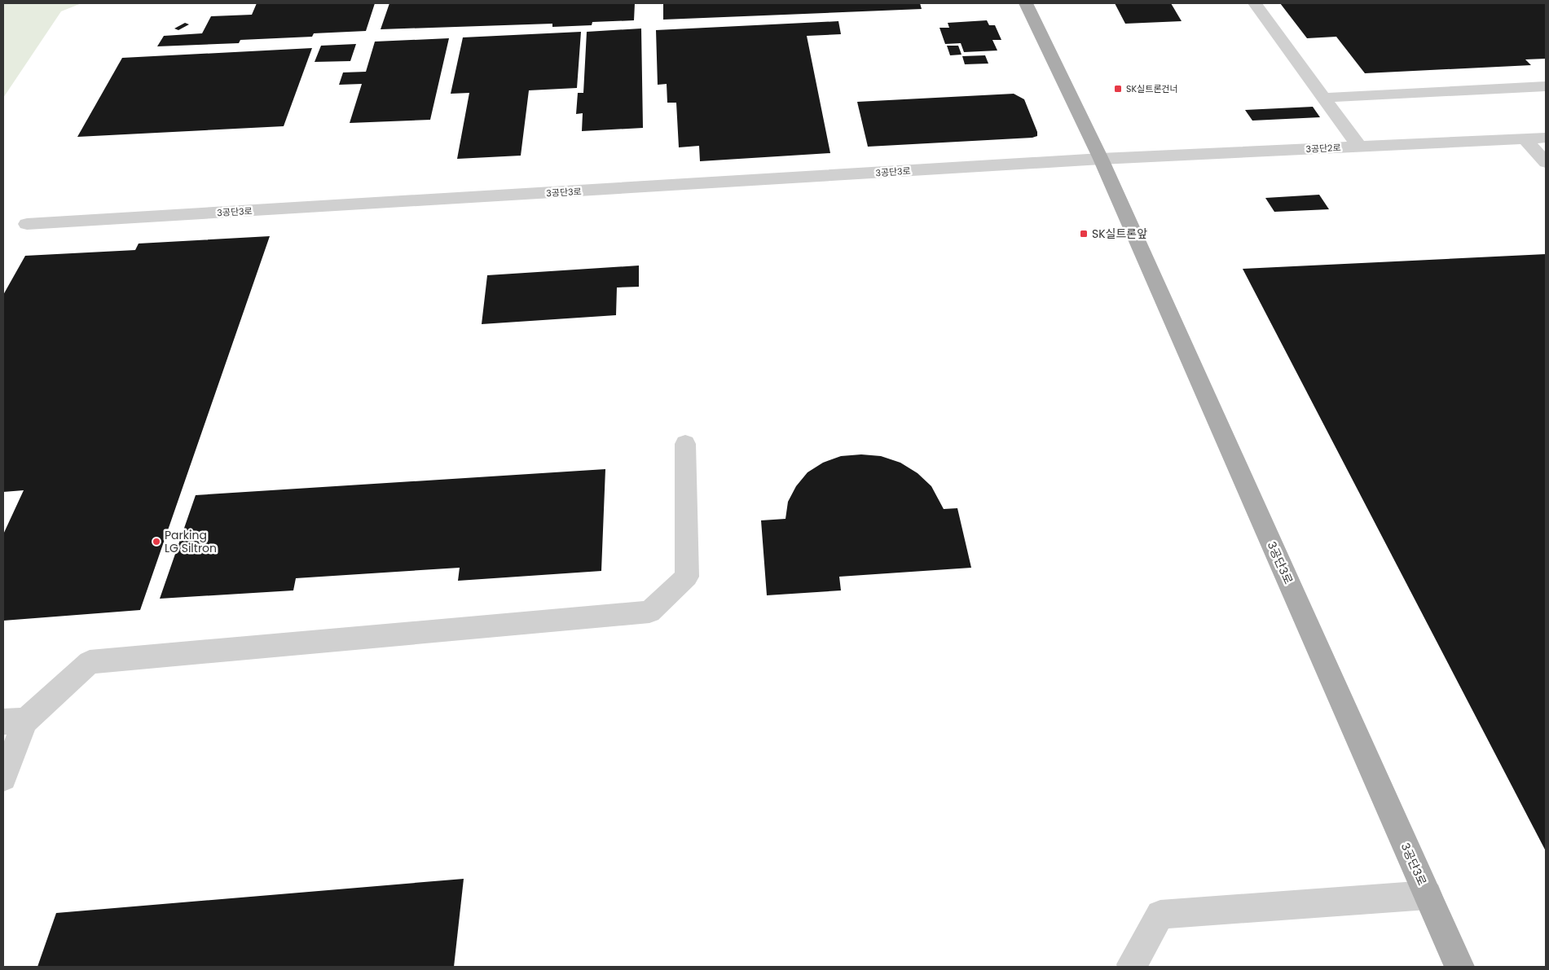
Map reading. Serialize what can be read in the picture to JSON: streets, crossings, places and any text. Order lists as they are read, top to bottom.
{
  "streets": {
    "main road": ["3공단3로"],
    "street": ["3공단2로"]
  },
  "crossings": [
    ["3공단2로", "3공단3로"]
  ],
  "places": {
    "transit": ["SK실트론건너", "SK실트론앞"],
    "other": ["Parking LG Siltron"]
  }
}
